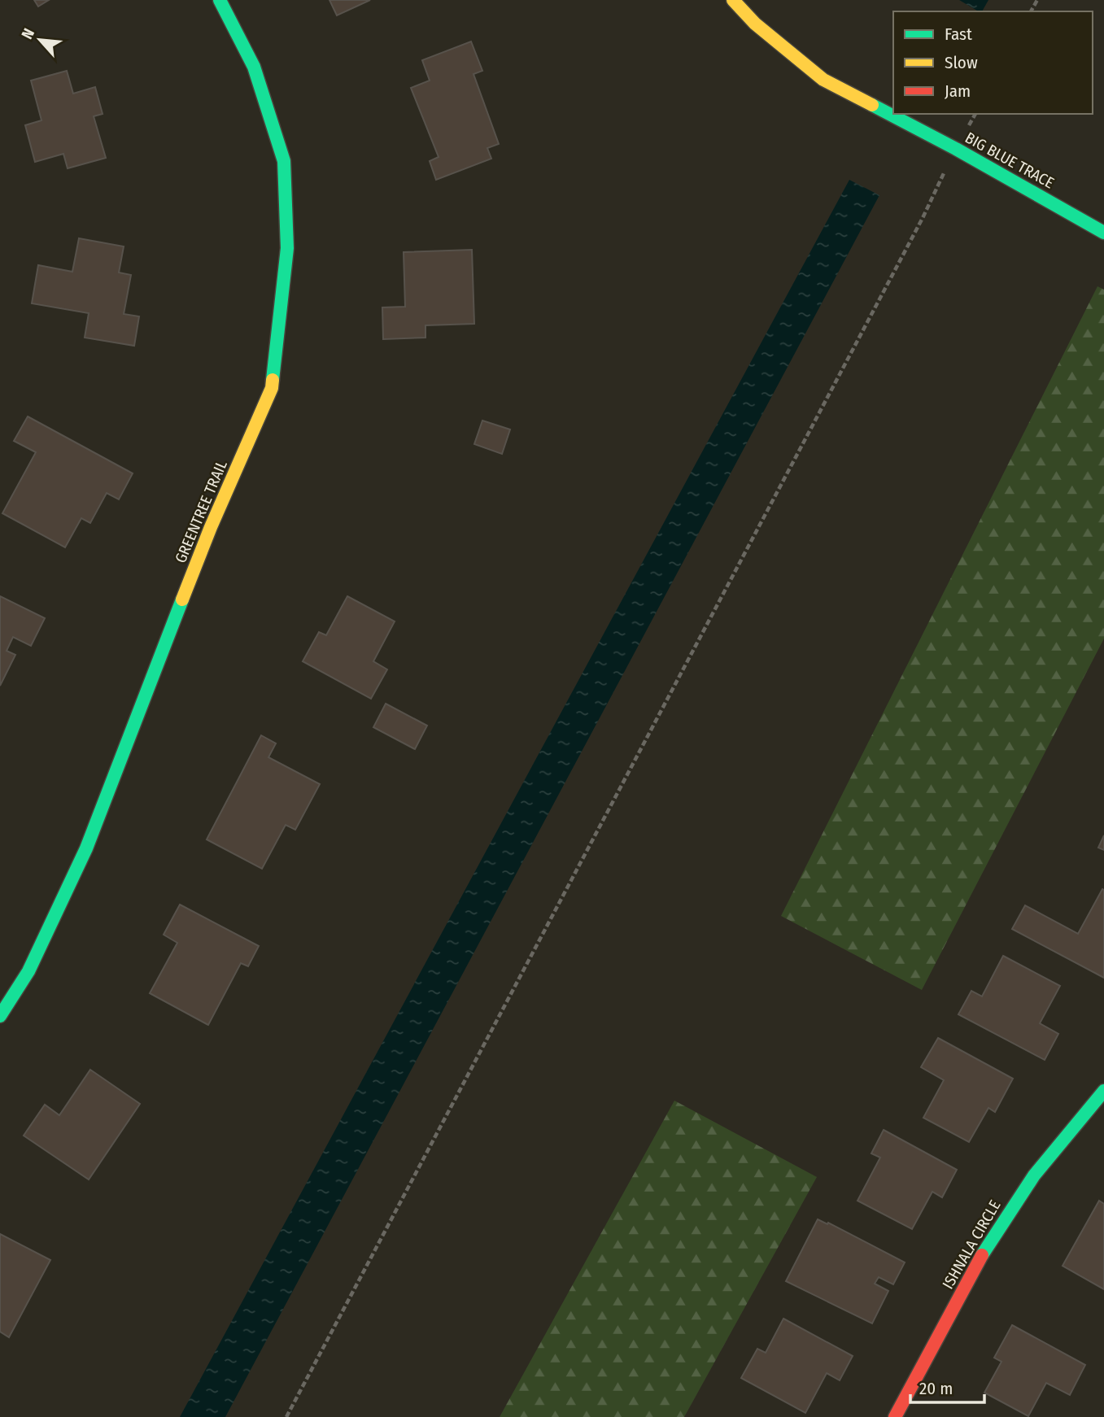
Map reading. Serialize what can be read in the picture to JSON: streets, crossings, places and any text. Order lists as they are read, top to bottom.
{
  "streets": {
    "street": ["BIG BLUE TRACE", "GREENTREE TRAIL", "ISHNALA CIRCLE"]
  },
  "legend": ["Fast", "Slow", "Jam"],
  "scale_bar": "20 m",
  "north": "top left"
}
